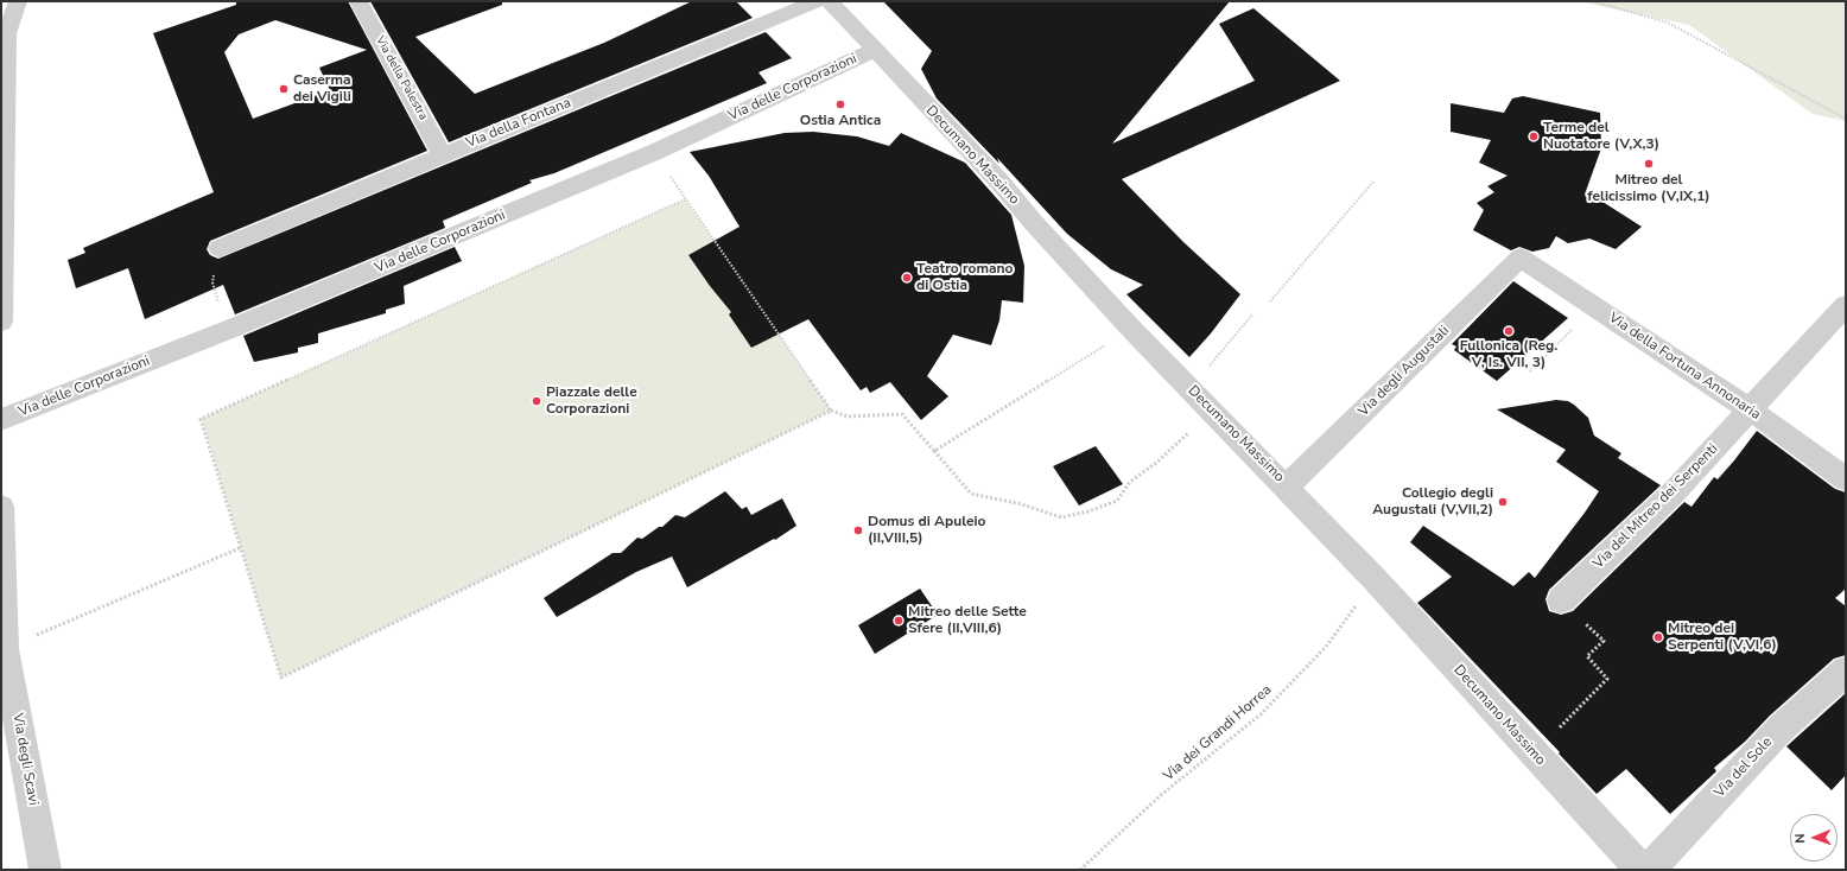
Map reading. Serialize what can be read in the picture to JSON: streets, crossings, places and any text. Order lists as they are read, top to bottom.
{
  "streets": {
    "street": [
      "Via della Palestra",
      "Via delle Corporazioni",
      "Via della Fontana",
      "Decumano Massimo",
      "Via della Fortuna Annonaria",
      "Via degli Augustali",
      "Via del Mitreo dei Serpenti",
      "Via degli Scavi",
      "Via del Sole"
    ],
    "path": ["Via dei Grandi Horrea"]
  },
  "crossings": [
    ["Via della Palestra", "Via della Fontana"],
    ["Via delle Corporazioni", "Decumano Massimo"],
    ["Decumano Massimo", "Via degli Augustali"],
    ["Decumano Massimo", "Via dei Grandi Horrea"],
    ["Via della Fortuna Annonaria", "Via degli Augustali"],
    ["Via della Fortuna Annonaria", "Via del Mitreo dei Serpenti"]
  ],
  "places": [
    "Caserma dei Vigili",
    "Ostia Antica",
    "Terme del Nuotatore (V,X,3)",
    "Mitreo del felicissimo (V,IX,1)",
    "Teatro romano di Ostia",
    "Fullonica (Reg. V, Is. VII, 3)",
    "Piazzale delle Corporazioni",
    "Collegio degli Augustali (V,VII,2)",
    "Domus di Apuleio (II,VIII,5)",
    "Mitreo delle Sette Sfere (II,VIII,6)",
    "Mitreo dei Serpenti (V,VI,6)"
  ],
  "north": "left"
}
